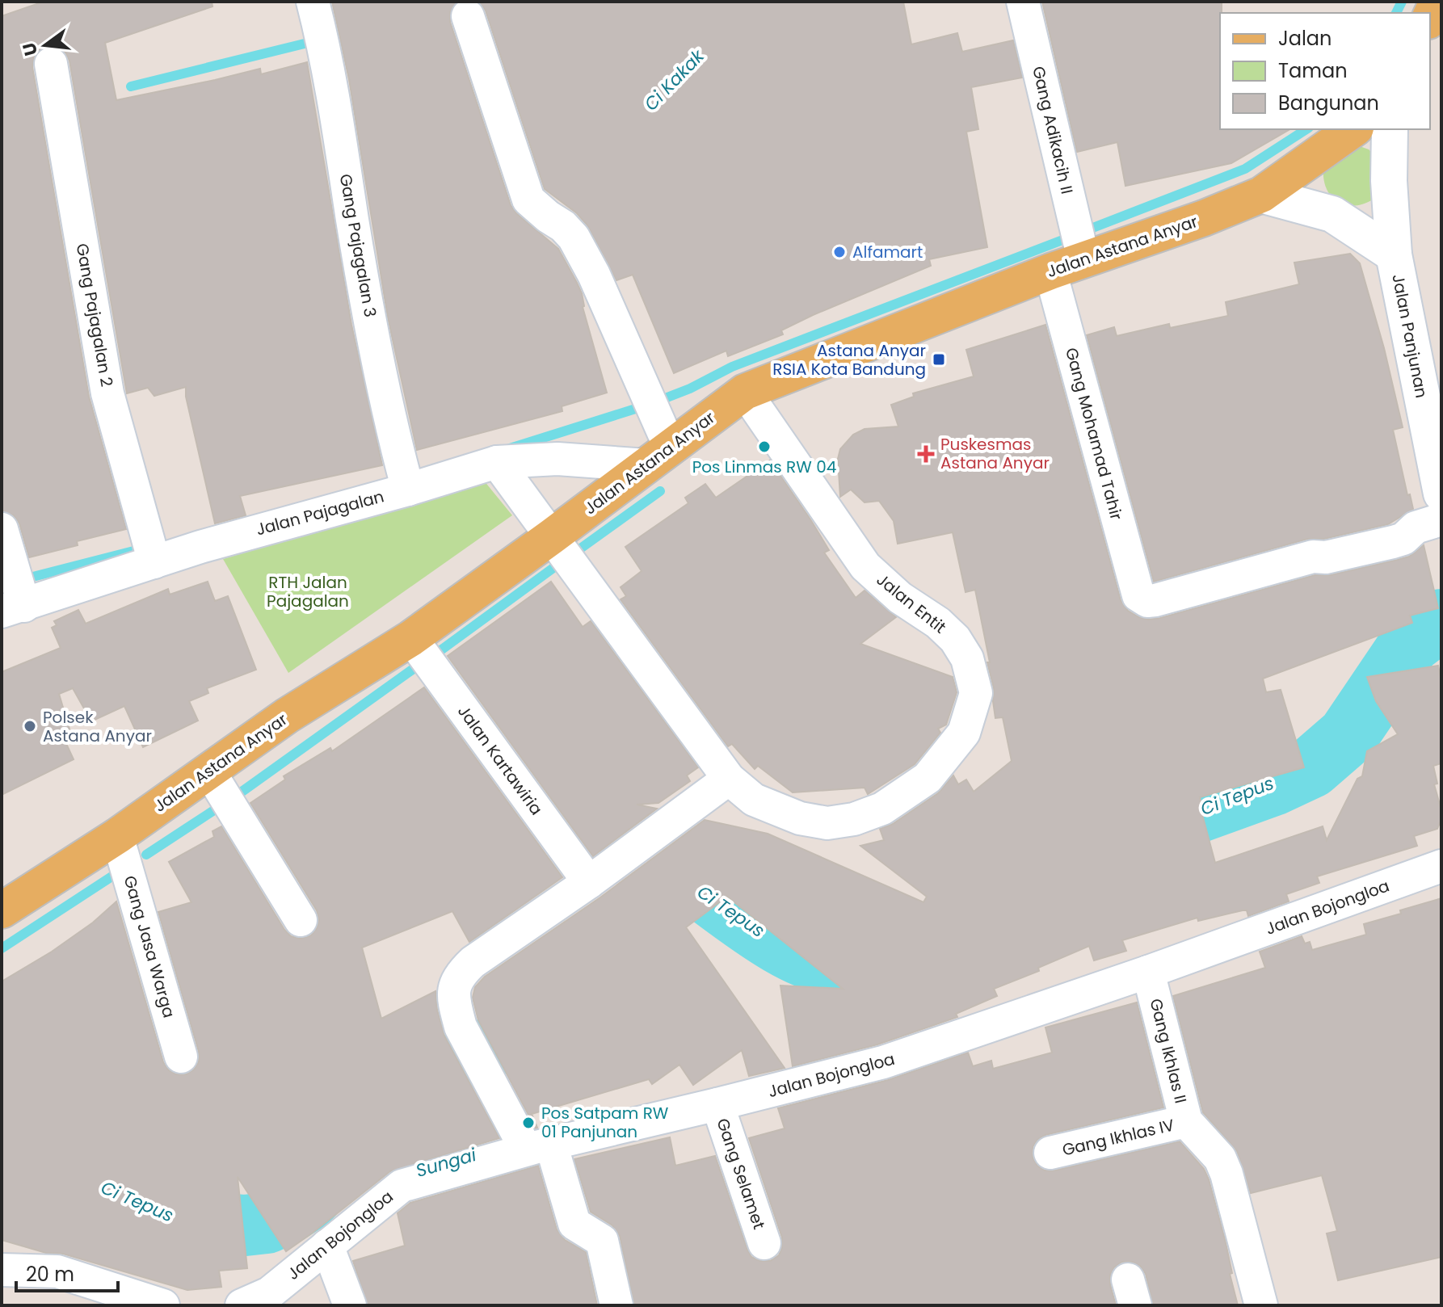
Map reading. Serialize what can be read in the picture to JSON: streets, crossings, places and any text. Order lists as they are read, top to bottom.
{
  "streets": {
    "main road": ["Jalan Astana Anyar", "Jalan Panjunan"],
    "street": [
      "Gang Adikacih II",
      "Gang Pajagalan 3",
      "Gang Pajagalan 2",
      "Gang Mohamad Tahir",
      "Jalan Pajagalan",
      "Jalan Entit",
      "Jalan Kartawiria",
      "Jalan Bojongloa",
      "Gang Jasa Warga",
      "Gang Ikhlas II",
      "Gang Ikhlas IV",
      "Gang Selamet"
    ]
  },
  "crossings": [
    ["Gang Adikacih II", "Jalan Astana Anyar"],
    ["Gang Pajagalan 3", "Jalan Pajagalan"],
    ["Jalan Astana Anyar", "Jalan Panjunan"],
    ["Jalan Astana Anyar", "Gang Mohamad Tahir"],
    ["Jalan Astana Anyar", "Jalan Pajagalan"],
    ["Jalan Astana Anyar", "Jalan Entit"],
    ["Jalan Astana Anyar", "Jalan Kartawiria"],
    ["Jalan Astana Anyar", "Gang Jasa Warga"],
    ["Gang Pajagalan 2", "Jalan Pajagalan"],
    ["Jalan Pajagalan", "Jalan Entit"],
    ["Jalan Bojongloa", "Gang Ikhlas II"],
    ["Jalan Bojongloa", "Gang Selamet"],
    ["Gang Ikhlas II", "Gang Ikhlas IV"]
  ],
  "water": ["Ci Kakak", "Ci Tepus", "Sungai"],
  "parks": ["RTH Jalan Pajagalan"],
  "places": {
    "other": [
      "Alfamart",
      "Pos Linmas RW 04",
      "Polsek Astana Anyar",
      "Pos Satpam RW 01 Panjunan"
    ],
    "transit": ["Astana Anyar RSIA Kota Bandung"],
    "health": ["Puskesmas Astana Anyar"]
  },
  "legend": ["Jalan", "Taman", "Bangunan"],
  "scale_bar": "20 m",
  "north": "left"
}
